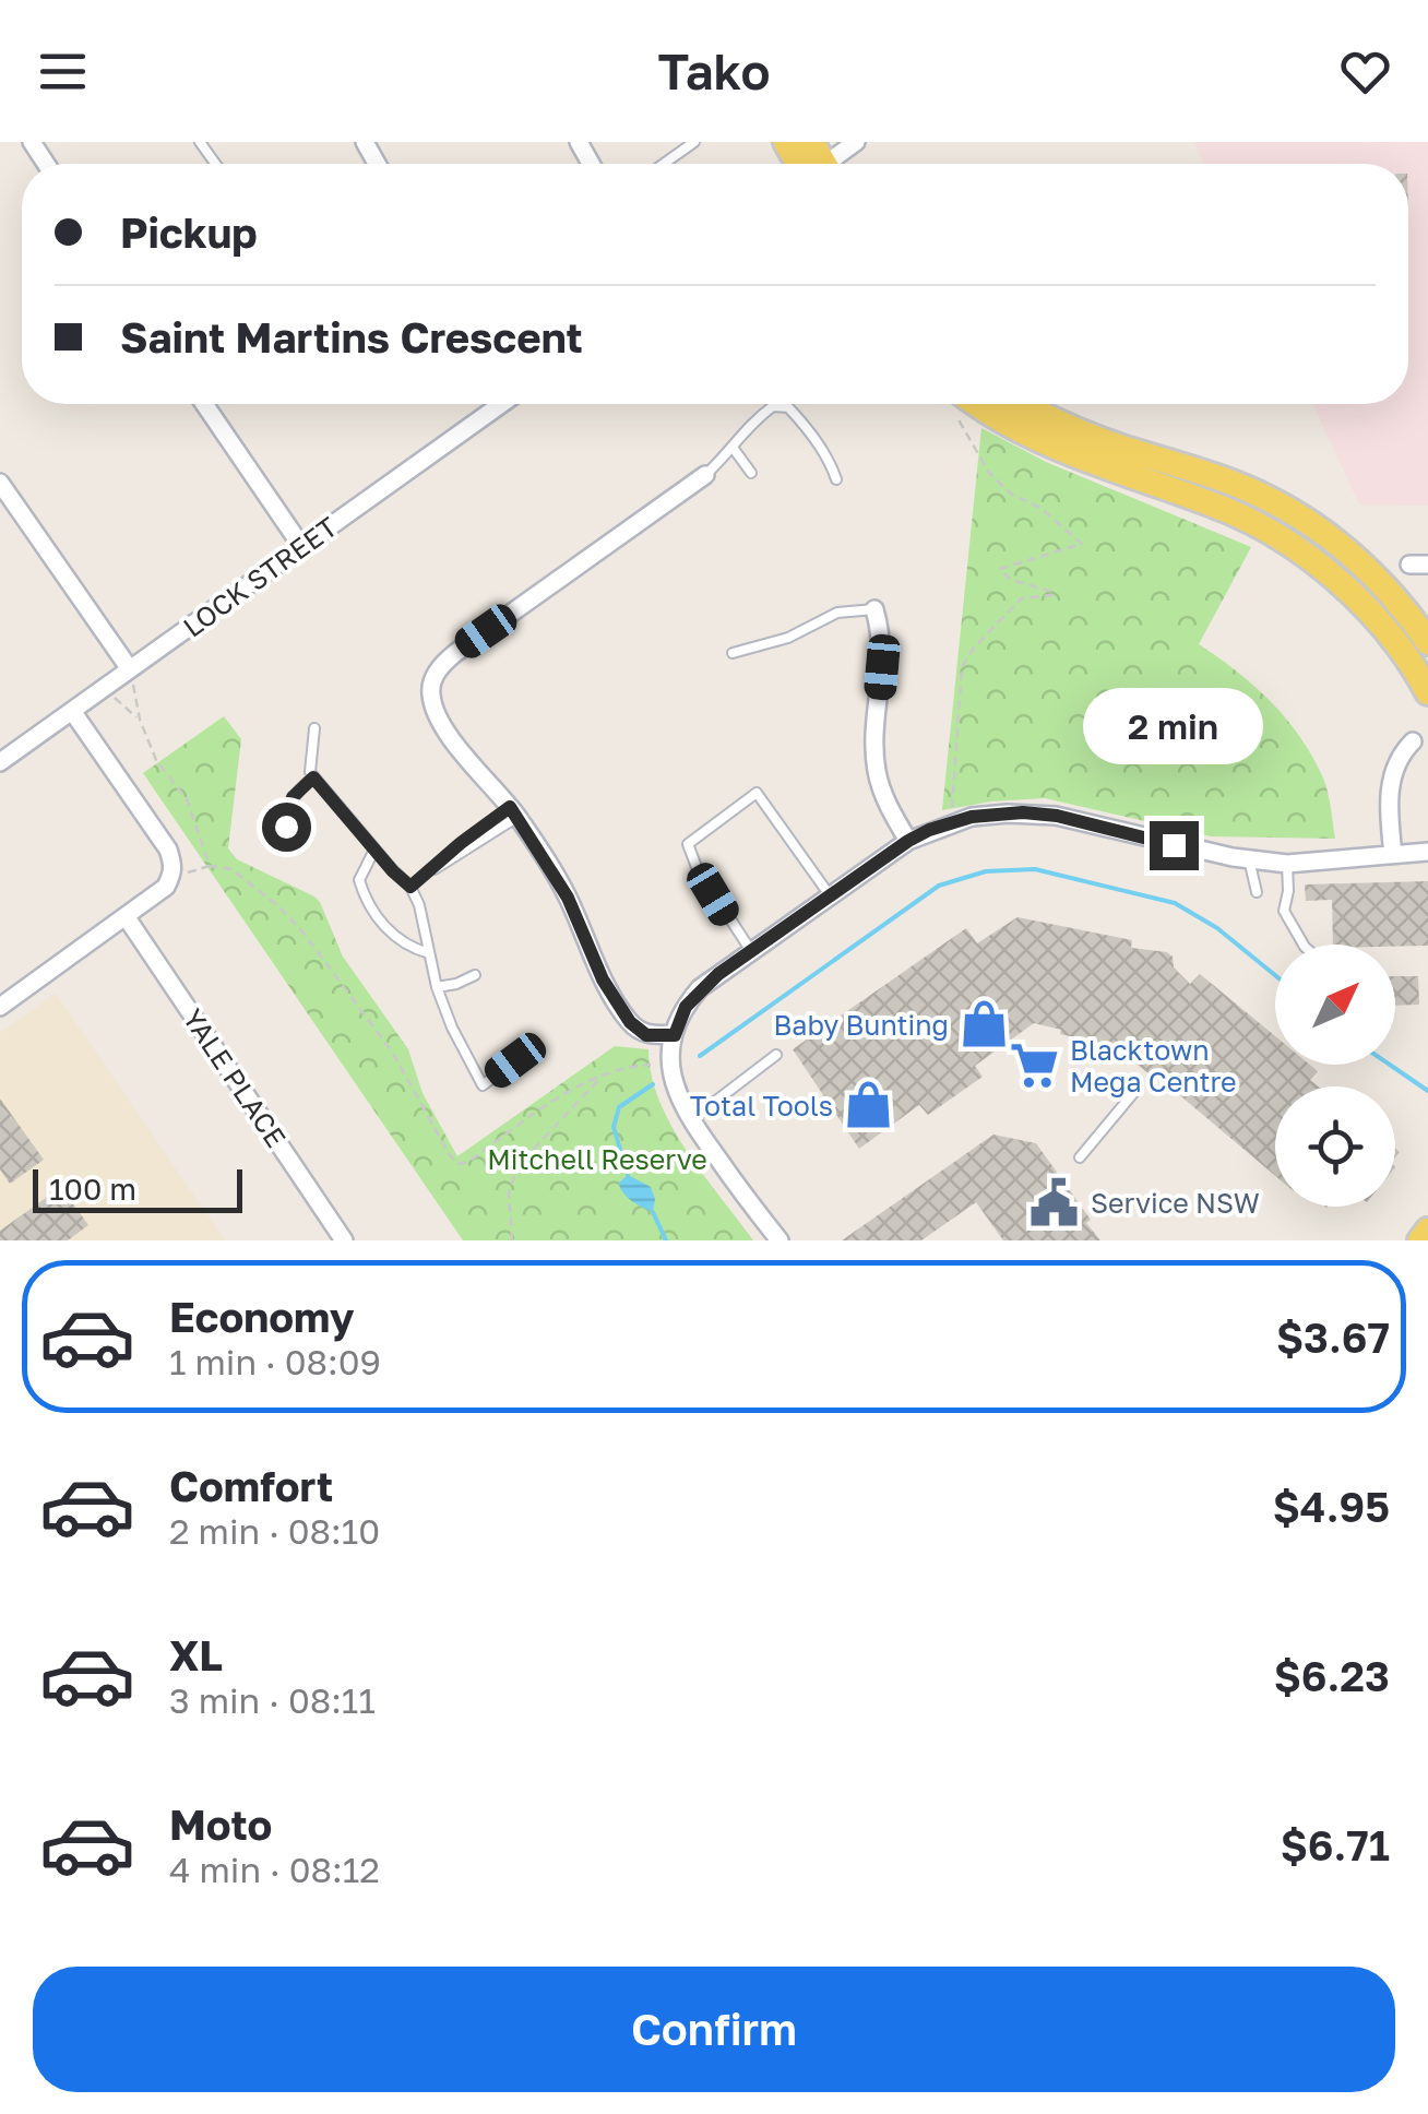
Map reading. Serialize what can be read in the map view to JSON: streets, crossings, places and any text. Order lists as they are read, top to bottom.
{
  "streets": {
    "street": ["LOCK STREET", "YALE PLACE"]
  },
  "parks": ["Mitchell Reserve"],
  "places": {
    "shop": ["Baby Bunting", "Total Tools"],
    "supermarket": ["Blacktown Mega Centre"],
    "public building": ["Service NSW"]
  },
  "scale_bar": "100 m",
  "north": "top right",
  "page": {
    "header": "Tako",
    "banner": ["Pickup", "Saint Martins Crescent"],
    "bubble": "2 min",
    "scale": "100 m",
    "list": [
      {
        "name": "Economy",
        "note": "1 min · 08:09",
        "value": "$3.67"
      },
      {
        "name": "Comfort",
        "note": "2 min · 08:10",
        "value": "$4.95"
      },
      {
        "name": "XL",
        "note": "3 min · 08:11",
        "value": "$6.23"
      },
      {
        "name": "Moto",
        "note": "4 min · 08:12",
        "value": "$6.71"
      }
    ],
    "buttons": "Confirm"
  }
}
